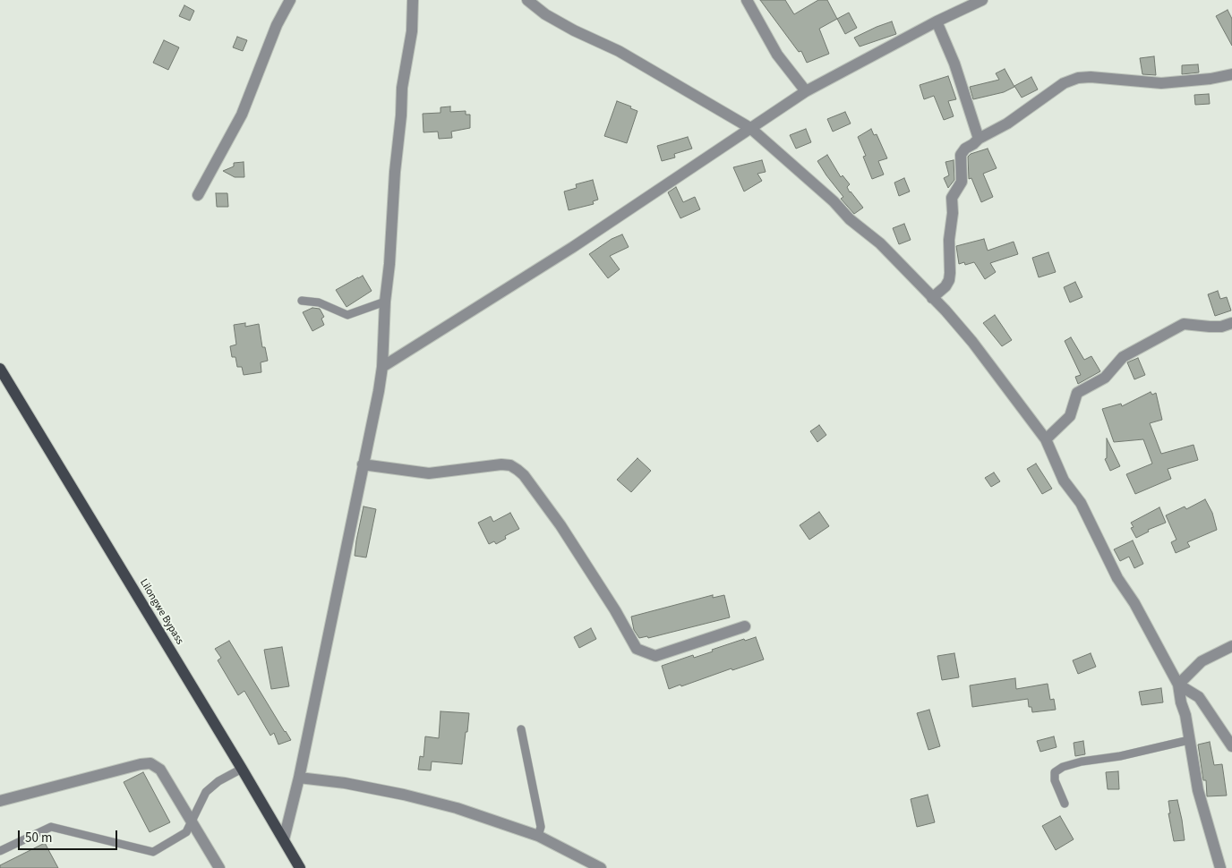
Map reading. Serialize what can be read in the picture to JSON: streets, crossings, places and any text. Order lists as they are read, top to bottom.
{
  "streets": {
    "main road": ["Lilongwe Bypass"]
  },
  "scale_bar": "50 m"
}
